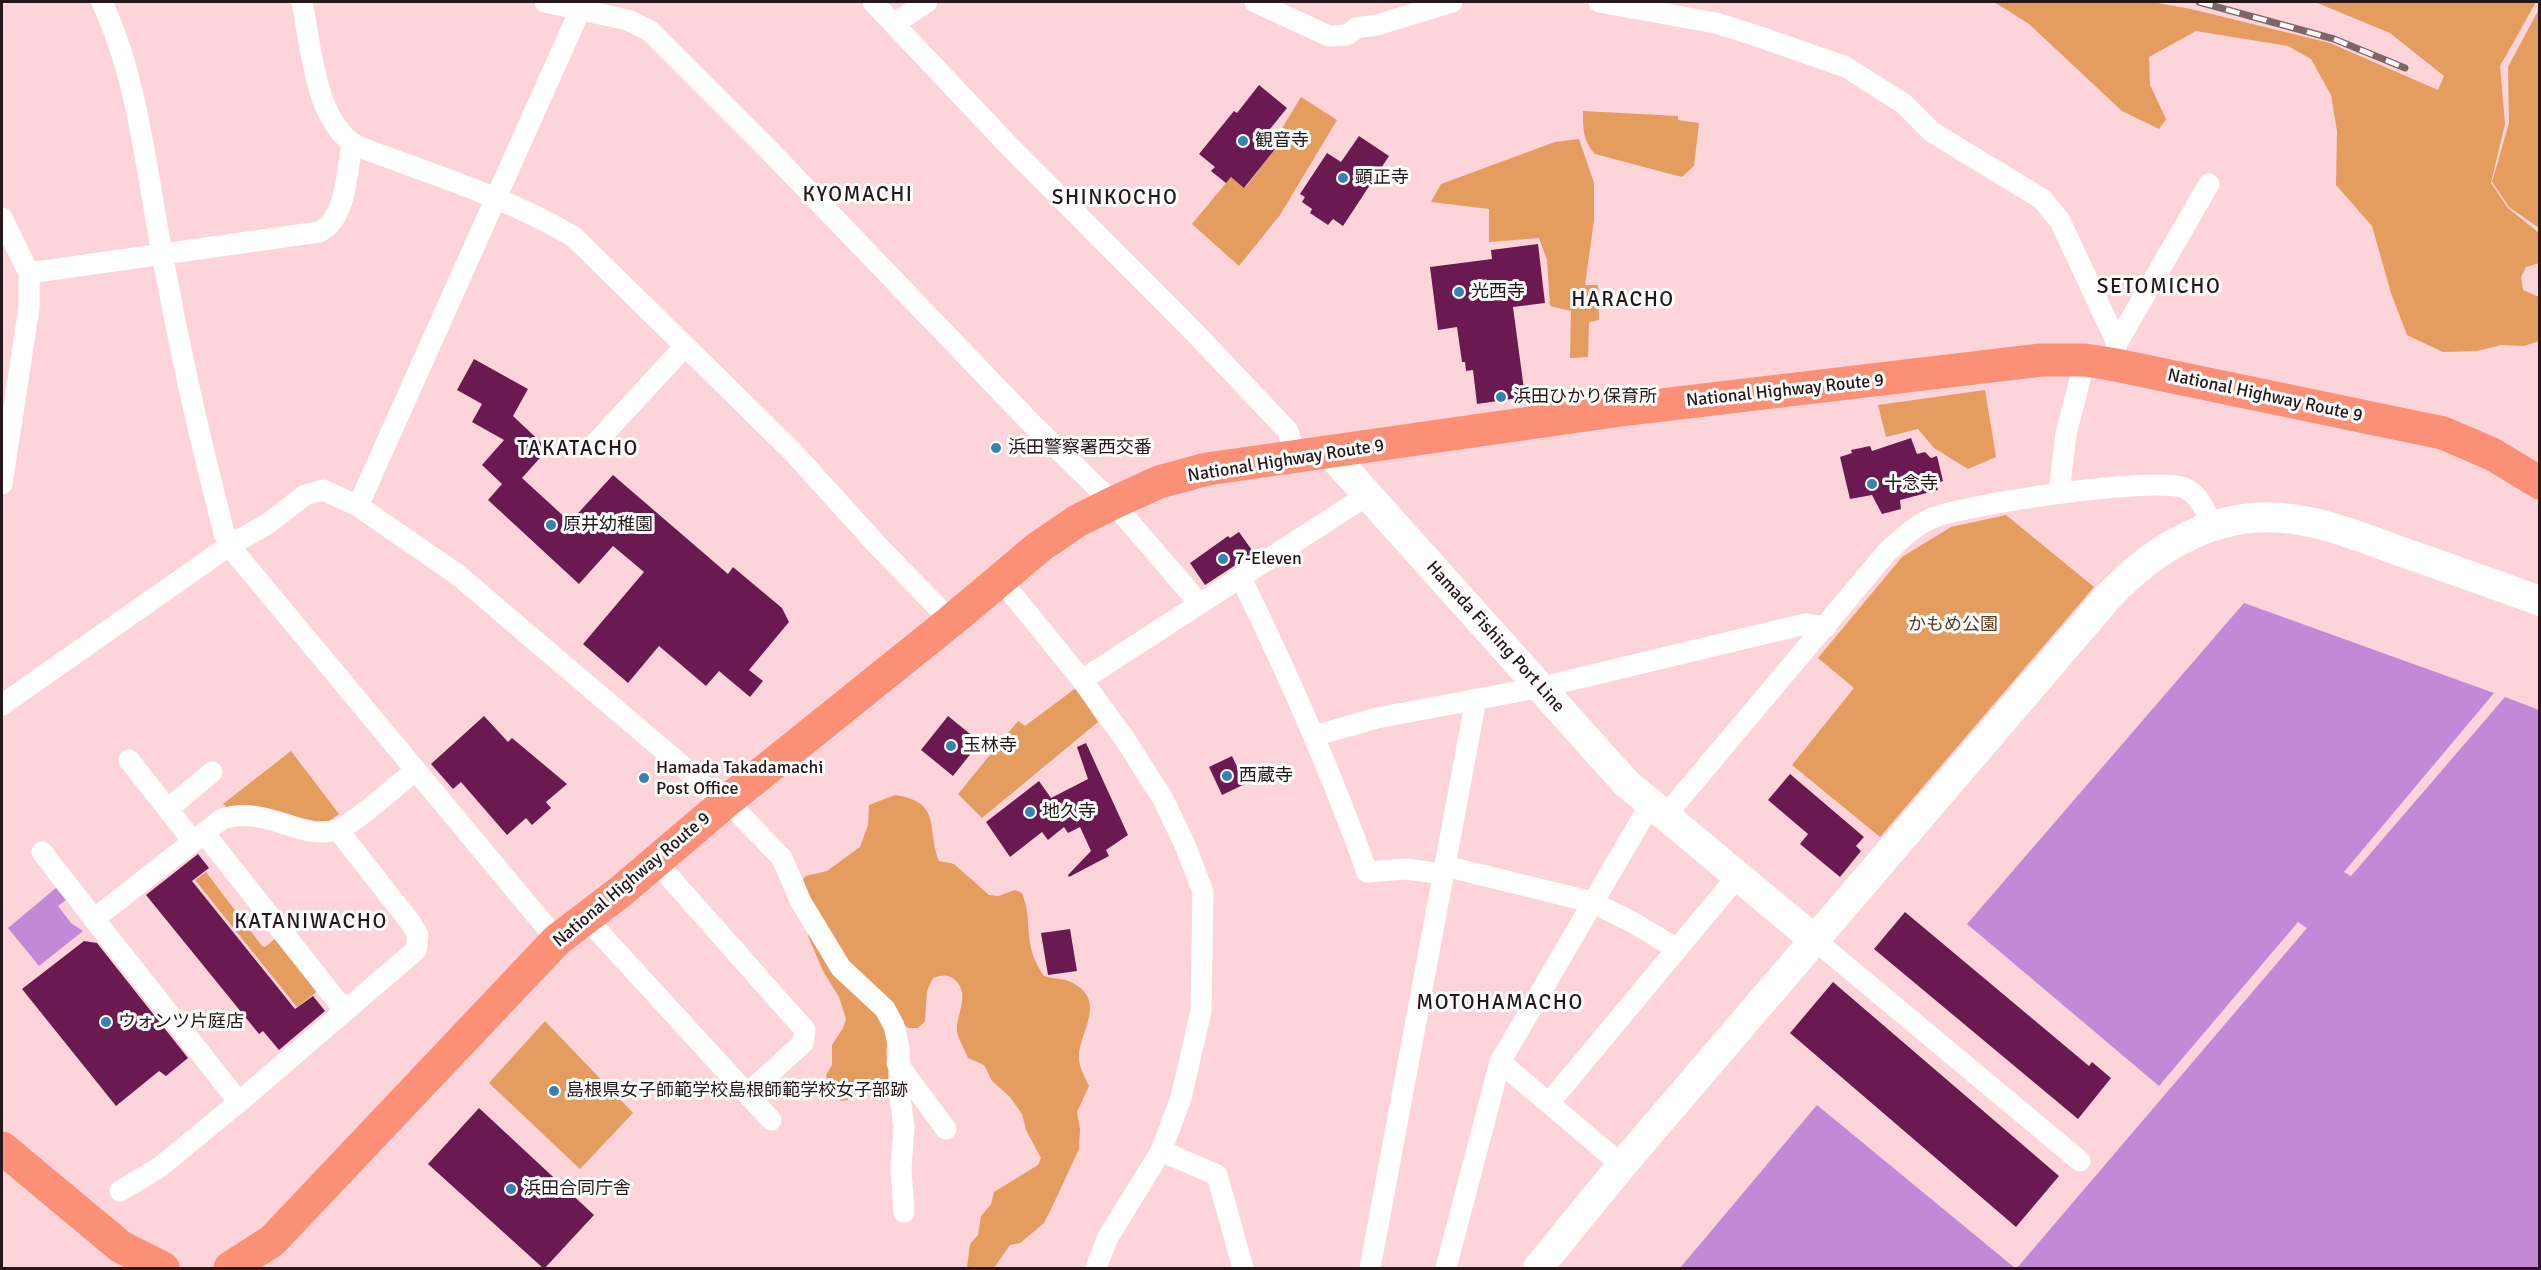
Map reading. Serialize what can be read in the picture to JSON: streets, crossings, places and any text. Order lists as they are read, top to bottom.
{
  "streets": {
    "highway": ["National Highway Route 9"],
    "street": ["Hamada Fishing Port Line"]
  },
  "crossings": [
    ["National Highway Route 9", "Hamada Fishing Port Line"]
  ],
  "districts": [
    "KYOMACHI",
    "SHINKOCHO",
    "SETOMICHO",
    "HARACHO",
    "TAKATACHO",
    "KATANIWACHO",
    "MOTOHAMACHO"
  ],
  "parks": ["かもめ公園"],
  "places": [
    "観音寺",
    "顕正寺",
    "光西寺",
    "浜田ひかり保育所",
    "浜田警察署西交番",
    "十念寺",
    "原井幼稚園",
    "7-Eleven",
    "玉林寺",
    "西蔵寺",
    "Hamada Takadamachi Post Office",
    "地久寺",
    "ウォンツ片庭店",
    "島根県女子師範学校島根師範学校女子部跡",
    "浜田合同庁舎"
  ]
}
